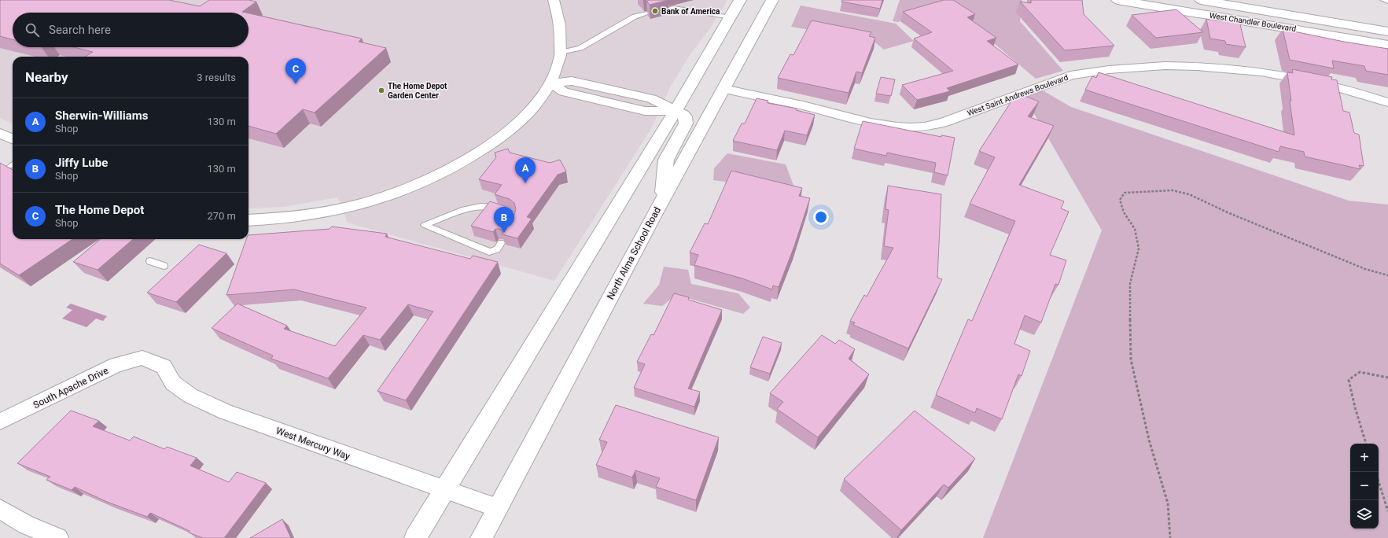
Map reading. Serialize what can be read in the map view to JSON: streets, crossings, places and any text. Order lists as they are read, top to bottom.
{
  "streets": {
    "main road": ["West Chandler Boulevard", "North Alma School Road"],
    "street": ["West Saint Andrews Boulevard", "South Apache Drive", "West Mercury Way"]
  },
  "crossings": [
    ["West Saint Andrews Boulevard", "North Alma School Road"],
    ["North Alma School Road", "West Mercury Way"],
    ["South Apache Drive", "West Mercury Way"]
  ],
  "places": ["Bank of America", "The Home Depot Garden Center"],
  "page": {
    "search": "Search here",
    "heading": ["Nearby", "3 results"],
    "pins": ["C", "A", "B"],
    "list": [
      {
        "mark": "A",
        "name": "Sherwin-Williams",
        "note": "Shop",
        "value": "130 m"
      },
      {
        "mark": "B",
        "name": "Jiffy Lube",
        "note": "Shop",
        "value": "130 m"
      },
      {
        "mark": "C",
        "name": "The Home Depot",
        "note": "Shop",
        "value": "270 m"
      }
    ],
    "map_buttons": ["+", "−"]
  }
}
